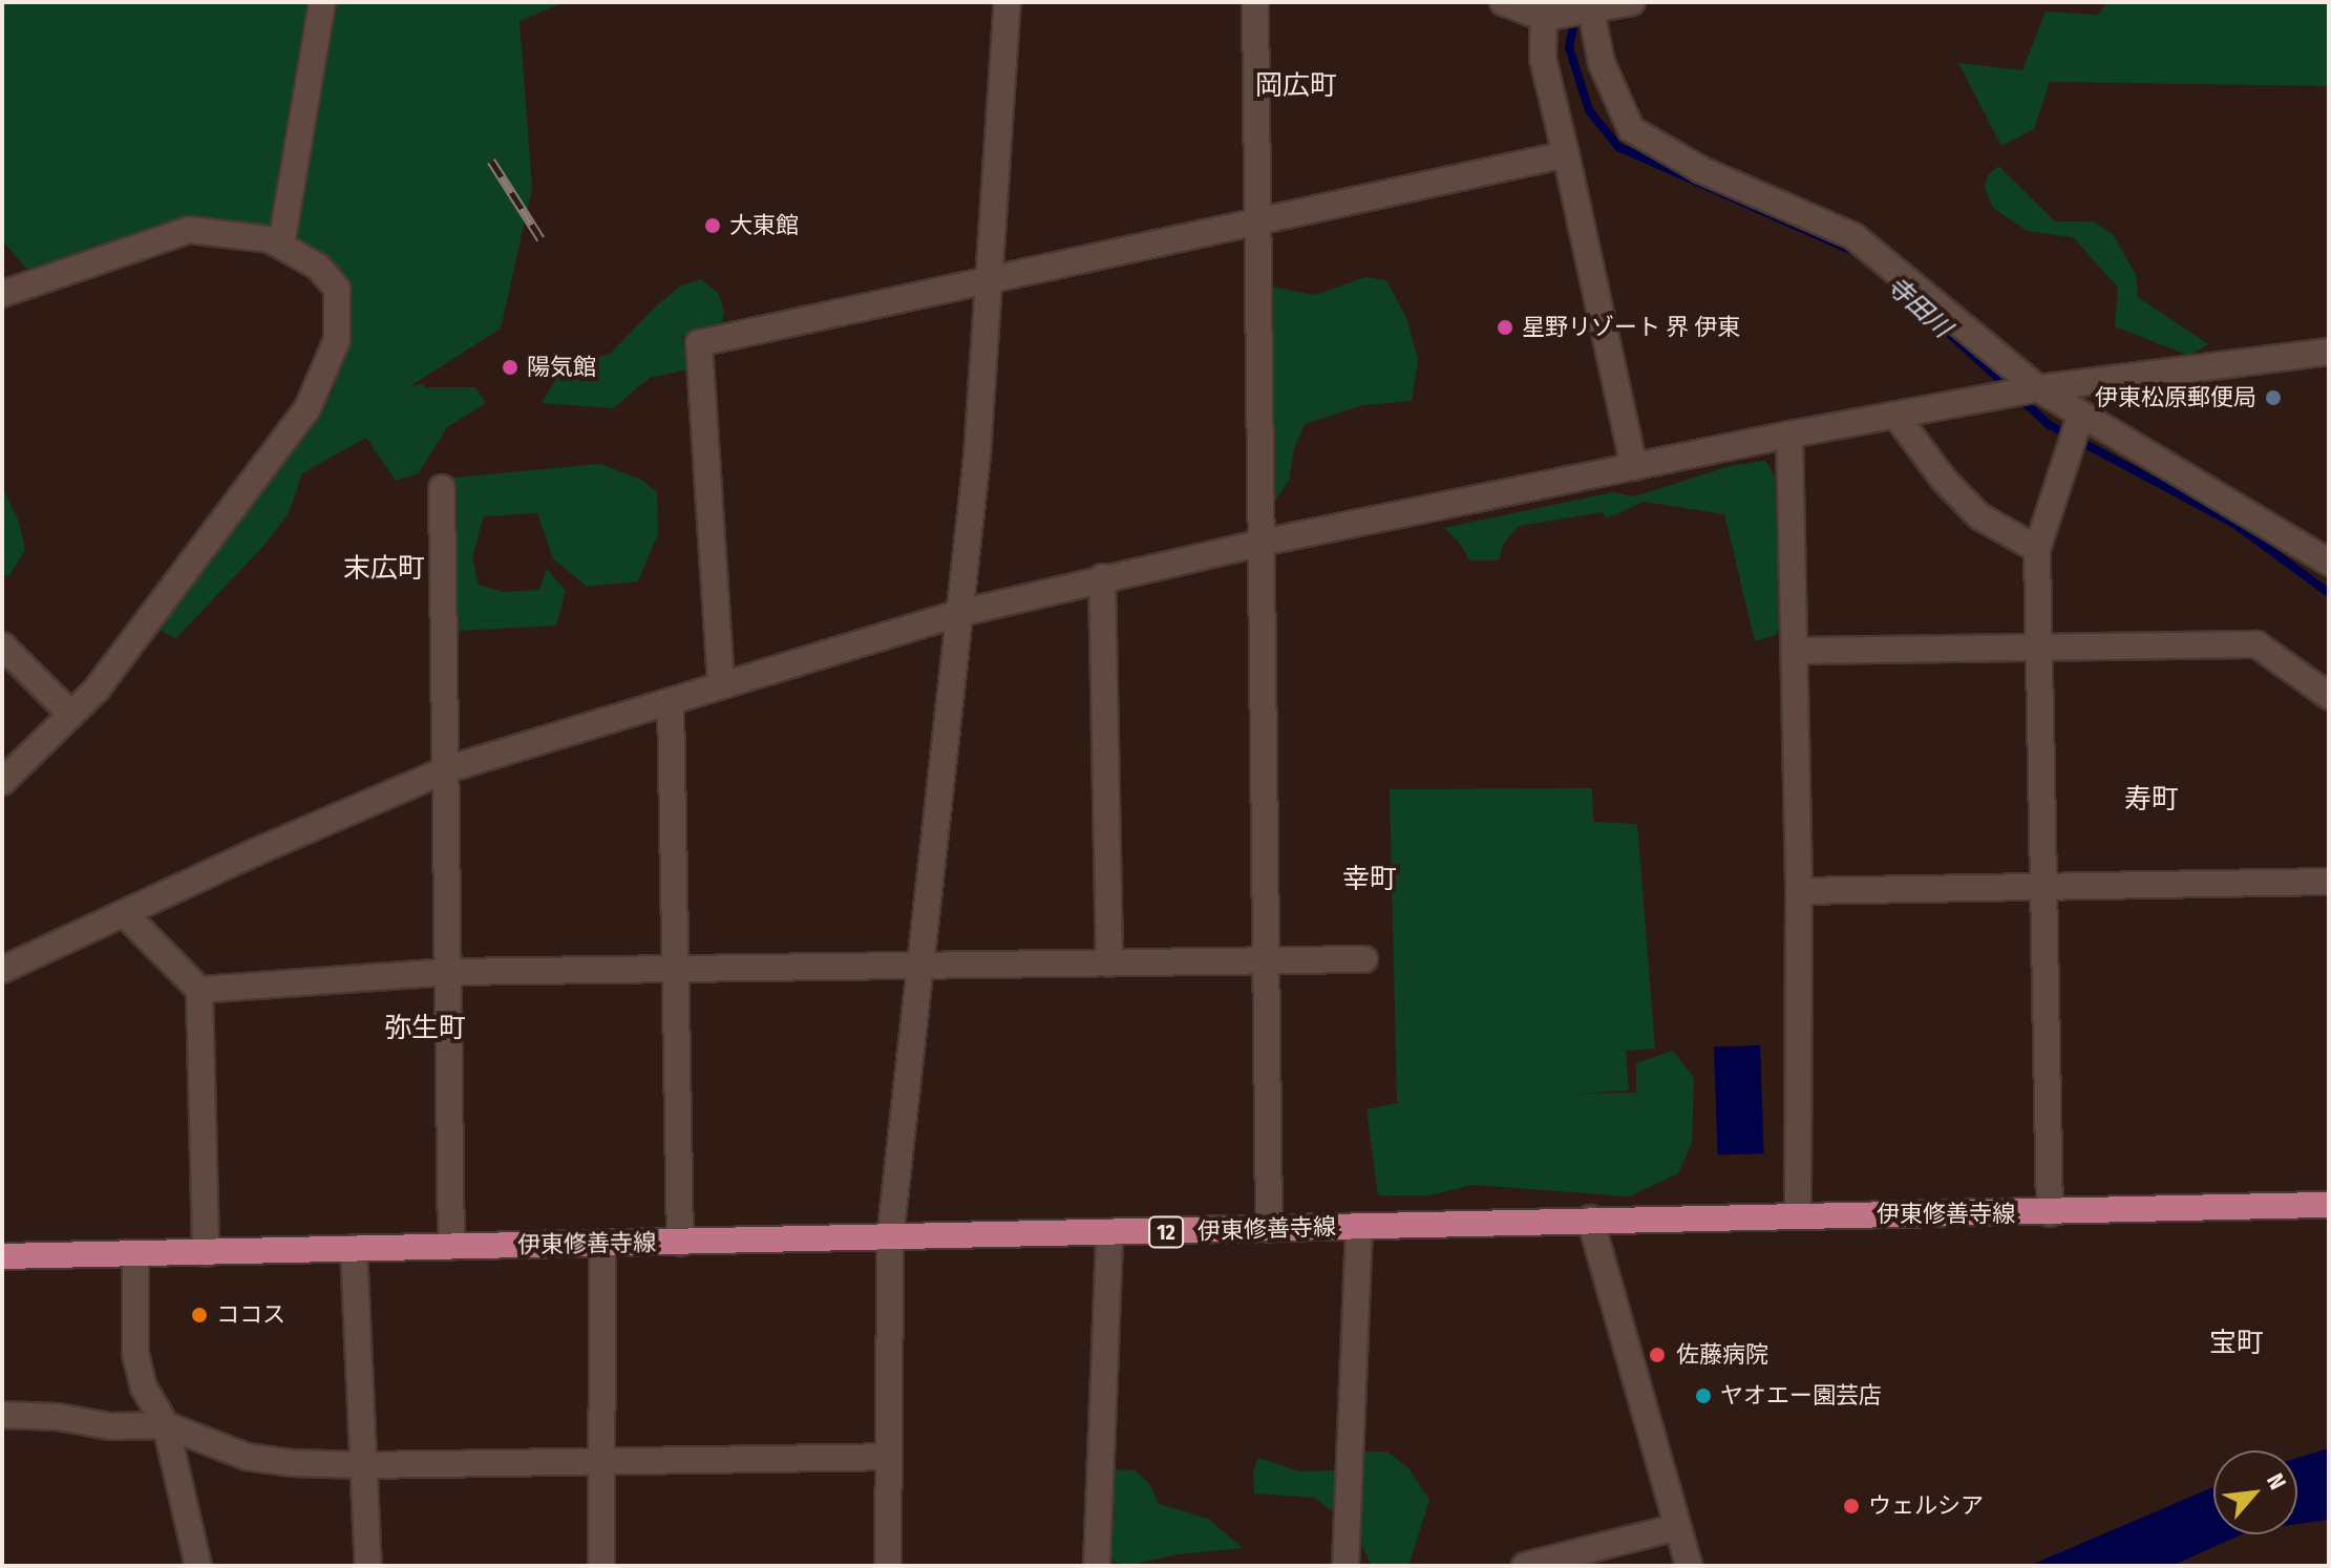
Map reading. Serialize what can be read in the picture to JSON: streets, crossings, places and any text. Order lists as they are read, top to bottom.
{
  "streets": {
    "main road": ["伊東修善寺線", "12"]
  },
  "districts": [
    "岡広町",
    "末広町",
    "寿町",
    "幸町",
    "弥生町",
    "宝町"
  ],
  "water": ["寺田川"],
  "places": [
    "大東館",
    "星野リゾート 界 伊東",
    "陽気館",
    "伊東松原郵便局",
    "ココス",
    "佐藤病院",
    "ヤオエー園芸店",
    "ウェルシア"
  ],
  "north": "top right"
}
